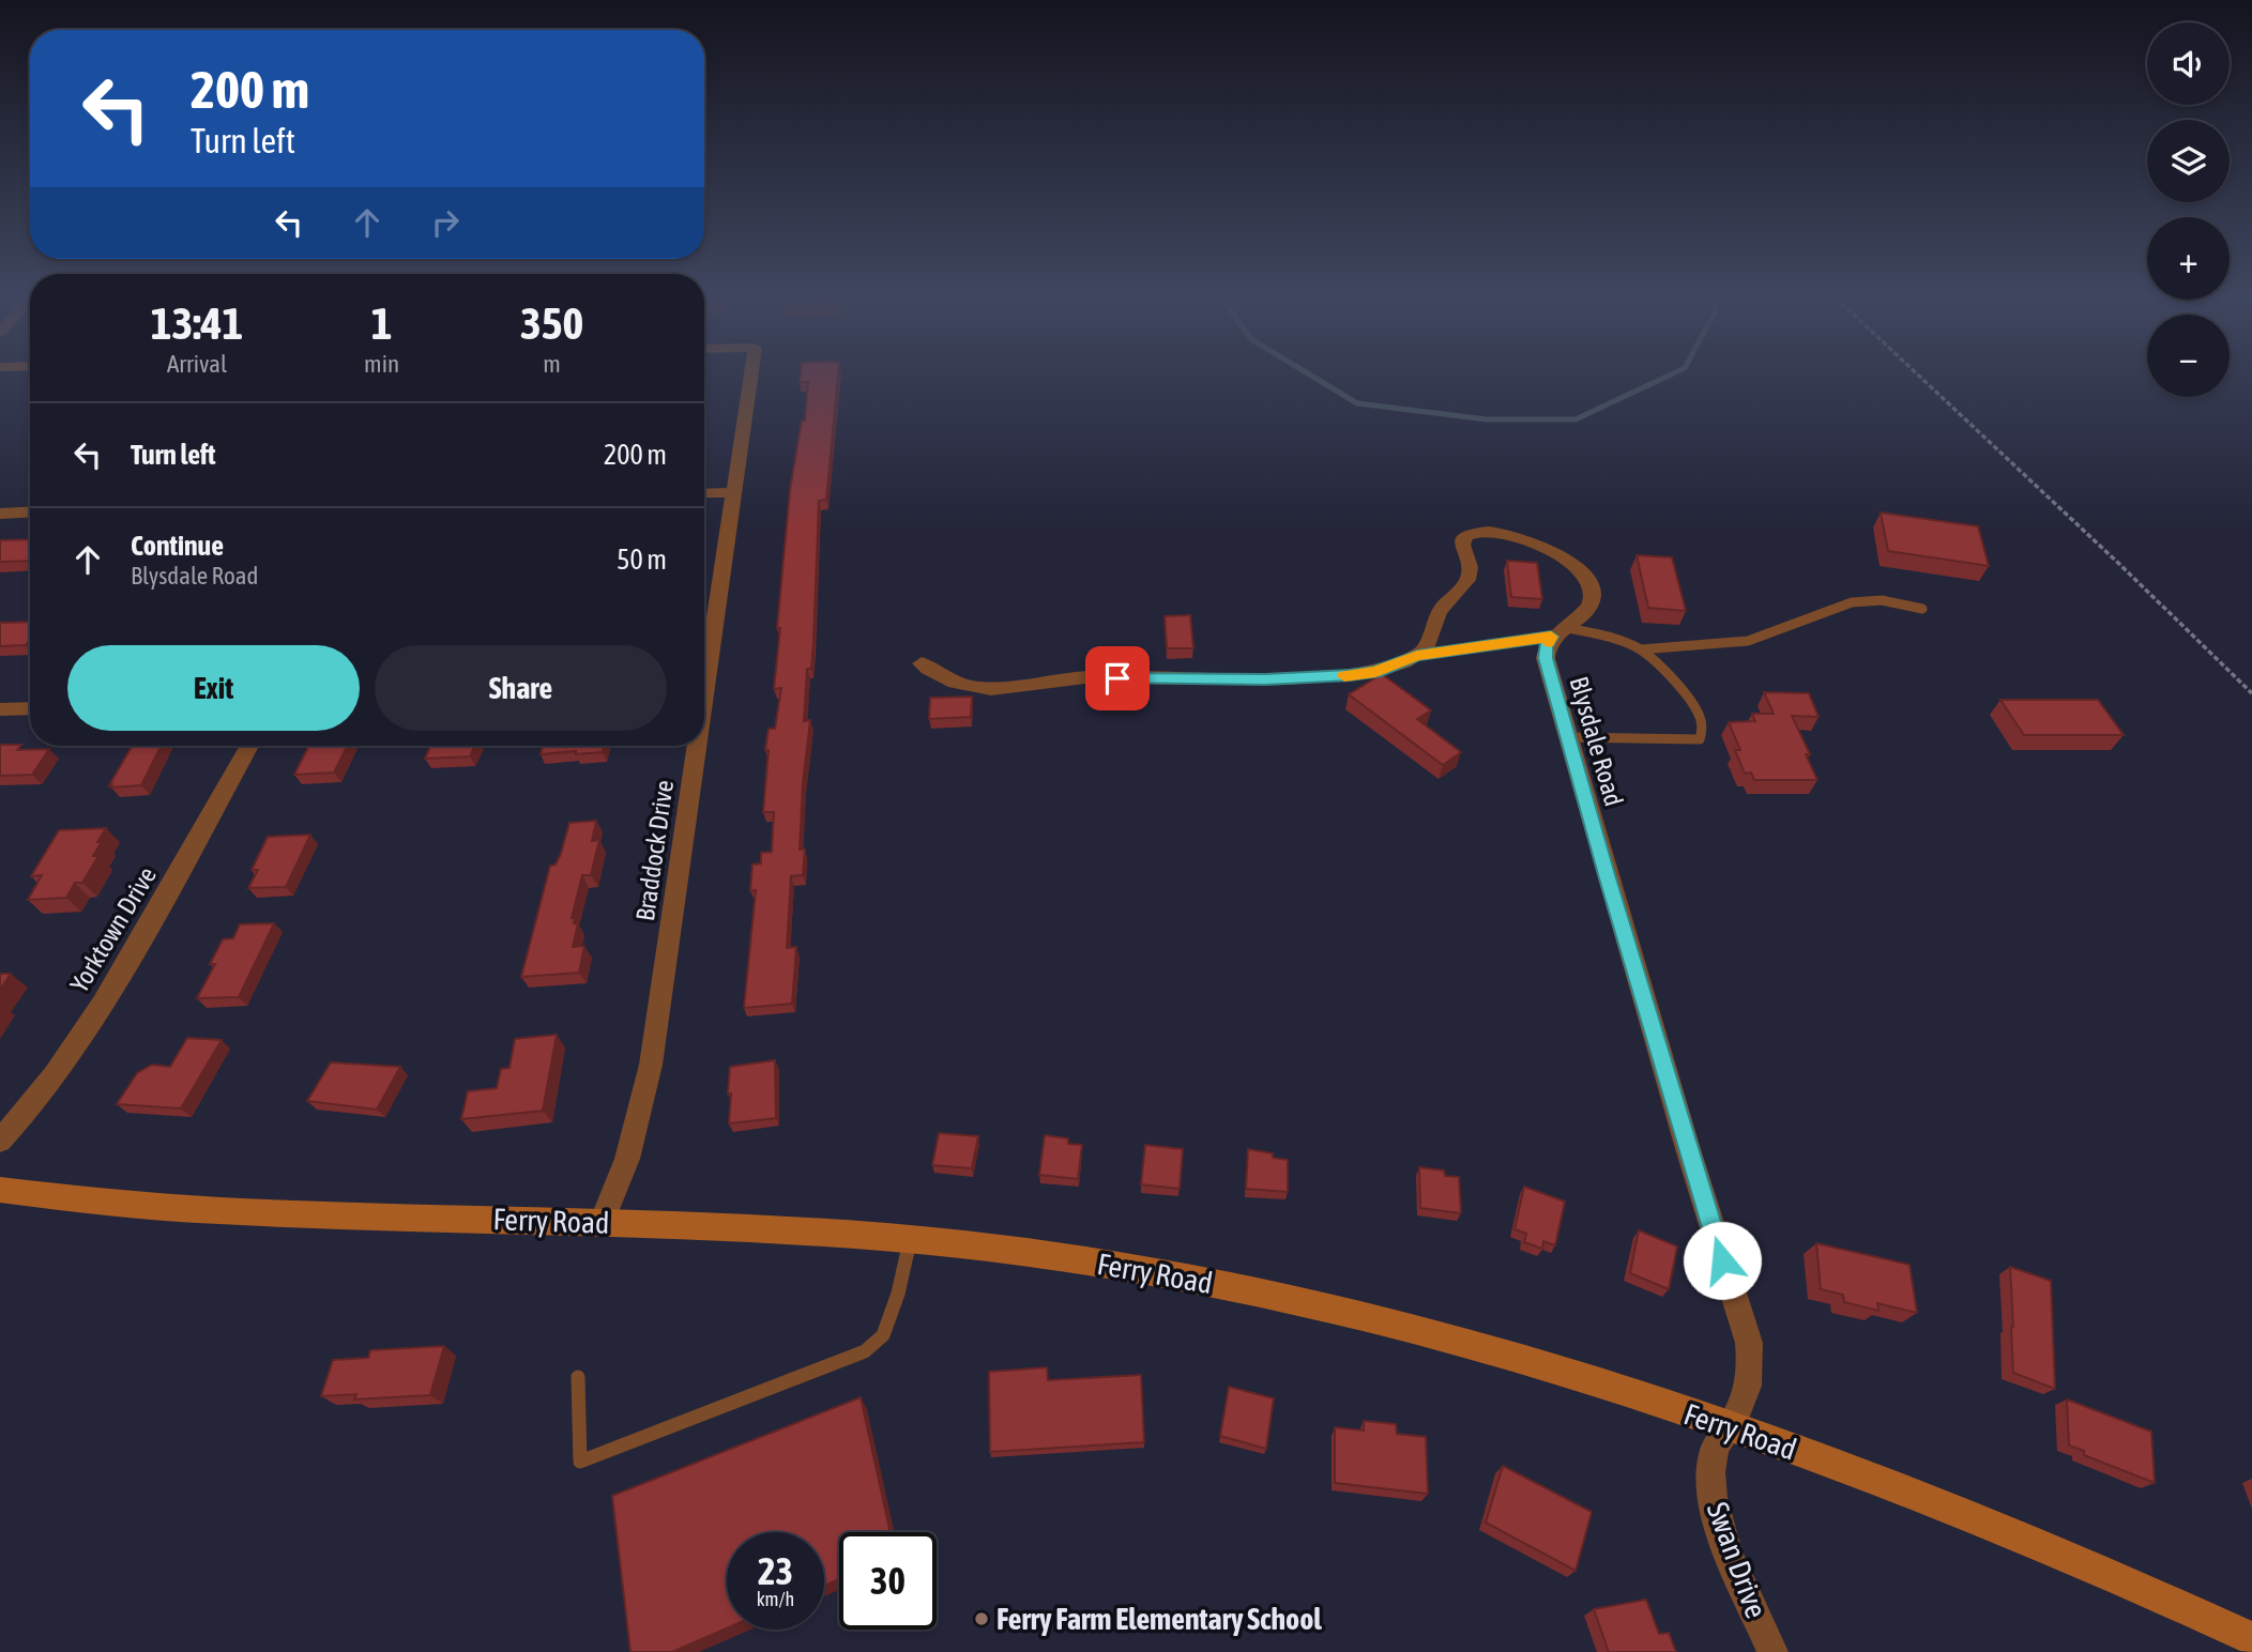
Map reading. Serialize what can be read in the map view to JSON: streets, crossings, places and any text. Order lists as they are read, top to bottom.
{
  "streets": {
    "main road": ["Ferry Road"],
    "street": [
      "Blysdale Road",
      "Braddock Drive",
      "Yorktown Drive",
      "Swan Drive"
    ]
  },
  "crossings": [
    ["Blysdale Road", "Ferry Road"],
    ["Blysdale Road", "Swan Drive"],
    ["Braddock Drive", "Ferry Road"],
    ["Ferry Road", "Swan Drive"]
  ],
  "places": ["Ferry Farm Elementary School"],
  "page": {
    "map_buttons": ["+", "−"],
    "turn": ["200 m", "Turn left"],
    "eta": [
      "13:41",
      "Arrival",
      "1",
      "min",
      "350",
      "m"
    ],
    "list": [
      {
        "name": "Turn left",
        "value": "200 m"
      },
      {
        "name": "Continue",
        "note": "Blysdale Road",
        "value": "50 m"
      }
    ],
    "buttons": ["Exit", "Share"],
    "speed": "23 km/h",
    "limit": "30"
  }
}
